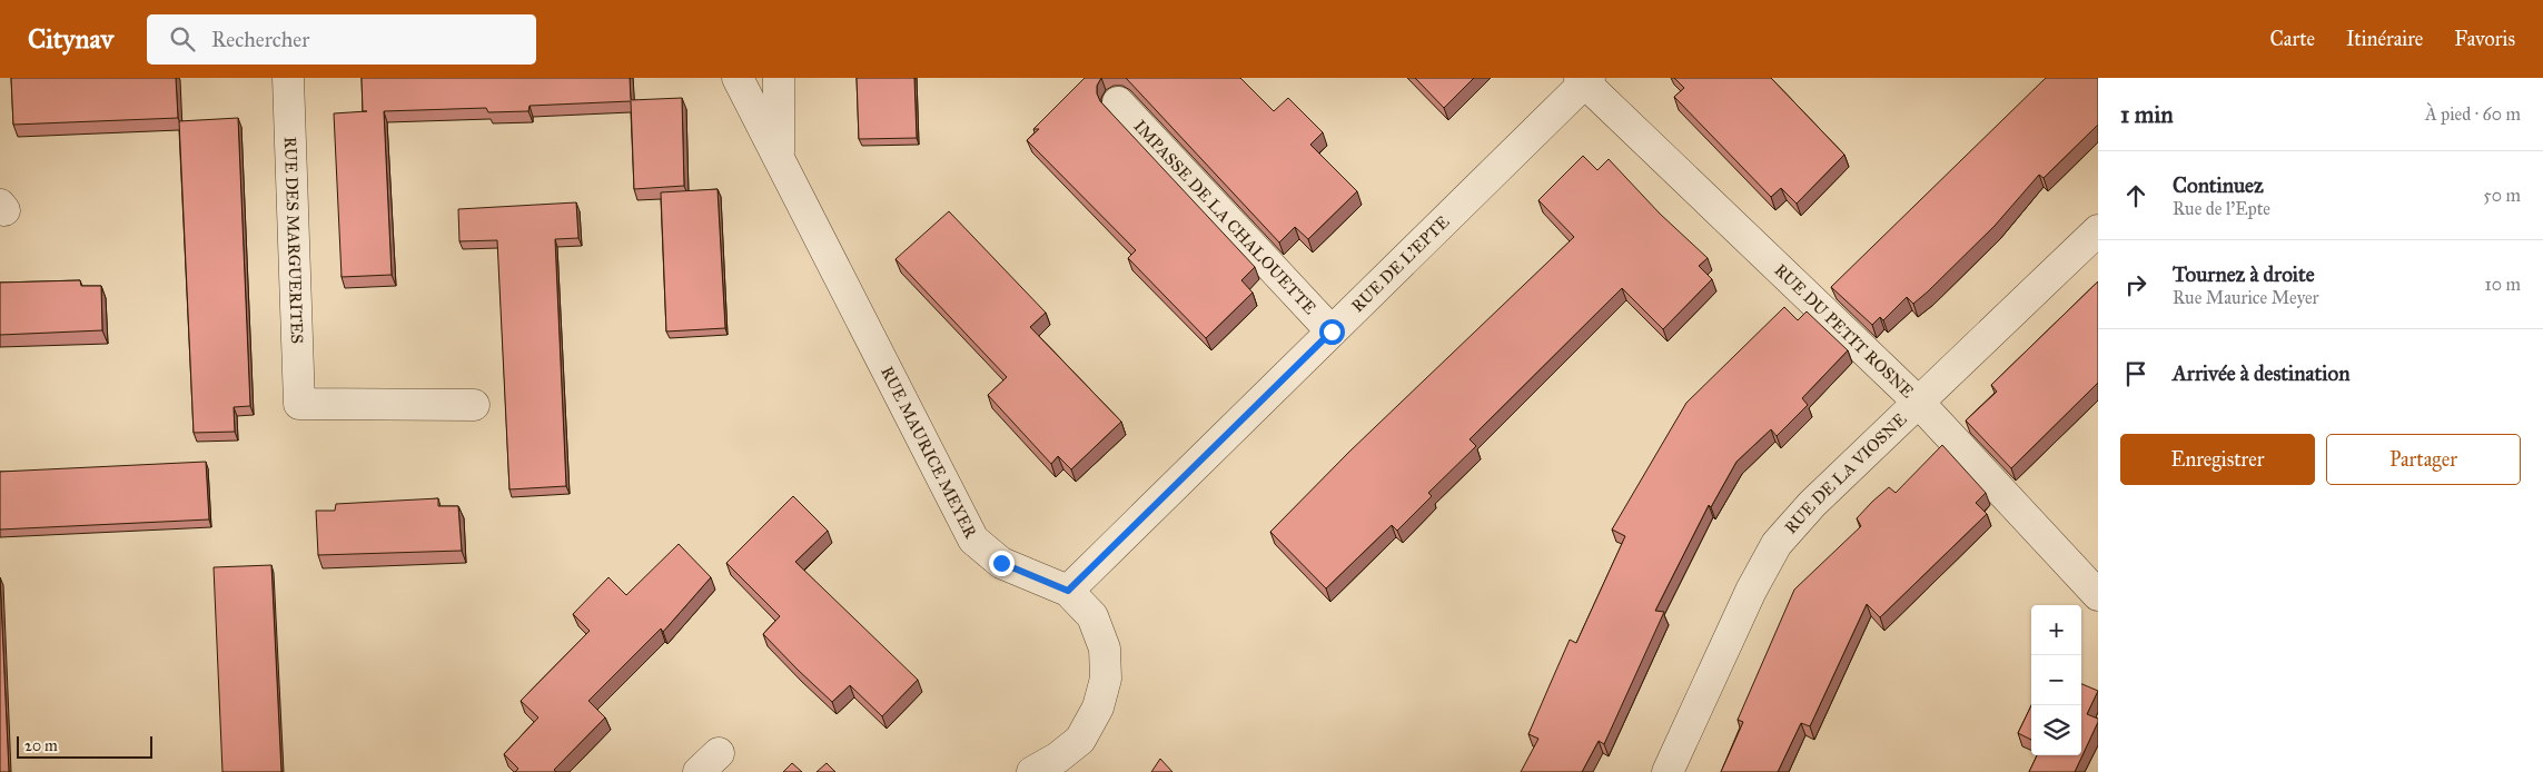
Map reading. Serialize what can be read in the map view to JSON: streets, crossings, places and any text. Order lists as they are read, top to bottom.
{
  "streets": {
    "street": [
      "IMPASSE DE LA CHALOUETTE",
      "RUE DES MARGUERITES",
      "RUE DE L'EPTE",
      "RUE DU PETIT ROSNE",
      "RUE MAURICE MEYER",
      "RUE DE LA VIOSNE"
    ]
  },
  "crossings": [
    ["IMPASSE DE LA CHALOUETTE", "RUE DE L'EPTE"],
    ["RUE DE L'EPTE", "RUE DU PETIT ROSNE"],
    ["RUE DE L'EPTE", "RUE MAURICE MEYER"],
    ["RUE DU PETIT ROSNE", "RUE DE LA VIOSNE"]
  ],
  "scale_bar": "20 m",
  "page": {
    "header": "Citynav",
    "search": "Rechercher",
    "nav": ["Carte", "Itinéraire", "Favoris"],
    "heading": ["1 min", "À pied · 60 m"],
    "list": [
      ["Continuez", "Rue de l'Epte", "50 m"],
      ["Tournez à droite", "Rue Maurice Meyer", "10 m"],
      "Arrivée à destination"
    ],
    "buttons": ["Enregistrer", "Partager"],
    "map_buttons": ["+", "−"],
    "scale": "20 m"
  }
}
